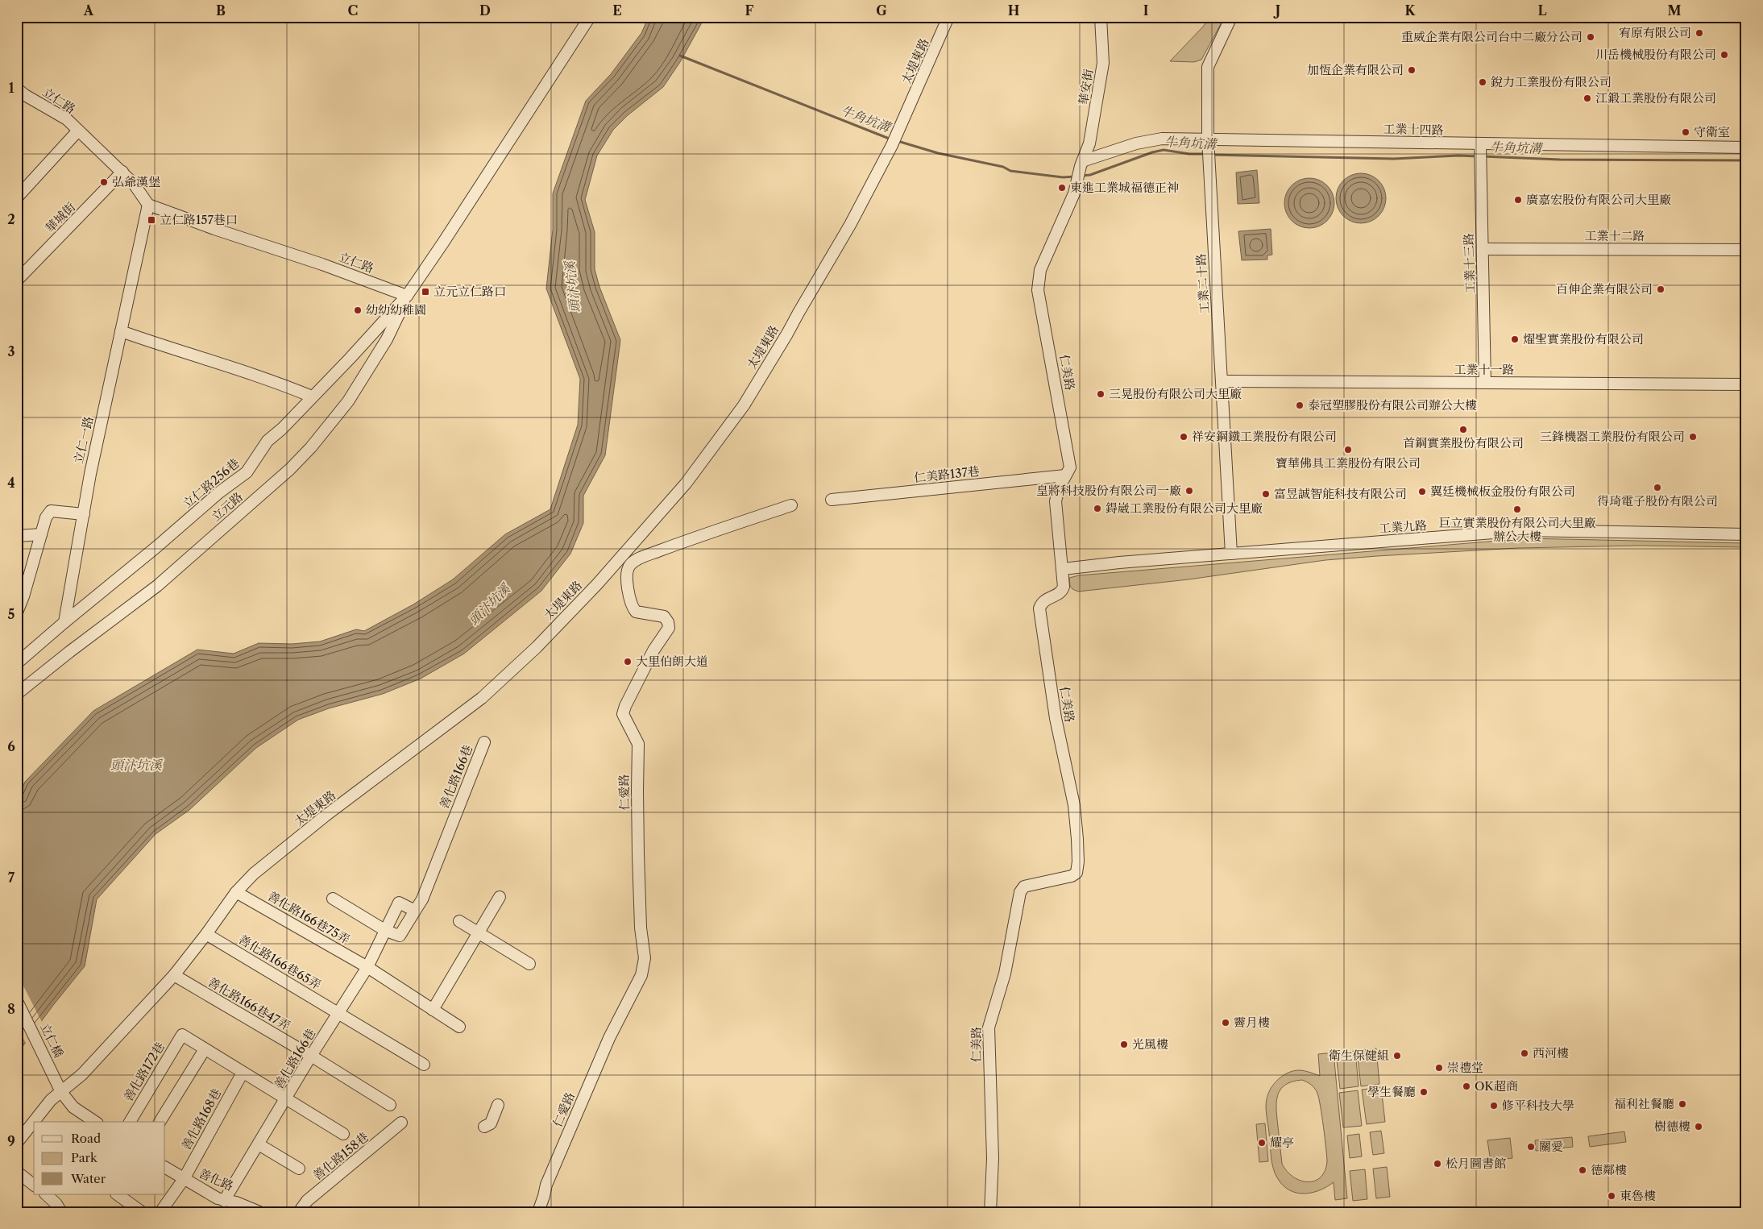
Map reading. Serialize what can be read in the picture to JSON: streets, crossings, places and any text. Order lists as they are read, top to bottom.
{
  "streets": {
    "street": [
      "太堤東路",
      "華安街",
      "立仁路",
      "工業十四路",
      "華城街",
      "工業十二路",
      "工業十三路",
      "工業二十路",
      "工業十一路",
      "仁美路",
      "立仁一路",
      "仁美路137巷",
      "立仁路256巷",
      "立元路",
      "工業九路",
      "善化路166巷",
      "仁愛路",
      "善化路166巷75弄",
      "善化路166巷65弄",
      "善化路166巷47弄",
      "立仁橋",
      "善化路172巷",
      "善化路168巷",
      "善化路158巷",
      "善化路"
    ]
  },
  "crossings": [
    ["太堤東路", "善化路166巷75弄"],
    ["太堤東路", "善化路166巷65弄"],
    ["太堤東路", "善化路166巷47弄"],
    ["太堤東路", "立仁橋"],
    ["華安街", "工業十四路"],
    ["華安街", "仁美路"],
    ["立仁路", "華城街"],
    ["立仁路", "立仁一路"],
    ["立仁路", "立仁路256巷"],
    ["立仁路", "立元路"],
    ["工業十四路", "工業十三路"],
    ["工業十四路", "工業二十路"],
    ["工業十二路", "工業十三路"],
    ["工業十三路", "工業十一路"],
    ["工業二十路", "工業十一路"],
    ["工業二十路", "工業九路"],
    ["仁美路", "仁美路137巷"],
    ["仁美路", "工業九路"],
    ["立仁一路", "立仁路256巷"],
    ["立仁路256巷", "立元路"],
    ["善化路166巷", "善化路166巷75弄"],
    ["善化路166巷", "善化路166巷65弄"],
    ["善化路166巷", "善化路166巷47弄"],
    ["善化路166巷", "善化路"],
    ["善化路168巷", "善化路"]
  ],
  "water": ["牛角坑溝", "頭汴坑溪"],
  "places": {
    "other": [
      "宥原有限公司",
      "重威企業有限公司台中二廠分公司",
      "川岳機械股份有限公司",
      "加恆企業有限公司",
      "銳力工業股份有限公司",
      "江鍛工業股份有限公司",
      "守衛室",
      "弘爺漢堡",
      "東進工業城福德正神",
      "廣嘉宏股份有限公司大里廠",
      "百伸企業有限公司",
      "幼幼幼稚園",
      "燿聖實業股份有限公司",
      "三晃股份有限公司大里廠",
      "泰冠塑膠股份有限公司辦公大樓",
      "首鋼實業股份有限公司",
      "祥安鋼鐵工業股份有限公司",
      "三鋒機器工業股份有限公司",
      "寶華佛具工業股份有限公司",
      "得琦電子股份有限公司",
      "皇將科技股份有限公司一廠",
      "翼廷機械板金股份有限公司",
      "富昱誠智能科技有限公司",
      "鍀崴工業股份有限公司大里廠",
      "巨立實業股份有限公司大里廠 辦公大樓",
      "大里伯朗大道",
      "霽月樓",
      "光風樓",
      "西河樓",
      "衛生保健組",
      "崇禮堂",
      "OK超商",
      "學生餐廳",
      "福利社餐廳",
      "修平科技大學",
      "樹德樓",
      "耀亭",
      "關愛",
      "松月圖書館",
      "德鄰樓",
      "東魯樓"
    ],
    "transit": ["立仁路157巷口", "立元立仁路口"]
  },
  "legend": ["Road", "Park", "Water"],
  "grid": {
    "columns": [
      "A",
      "B",
      "C",
      "D",
      "E",
      "F",
      "G",
      "H",
      "I",
      "J",
      "K",
      "L",
      "M"
    ],
    "rows": [
      "1",
      "2",
      "3",
      "4",
      "5",
      "6",
      "7",
      "8",
      "9"
    ]
  }
}
